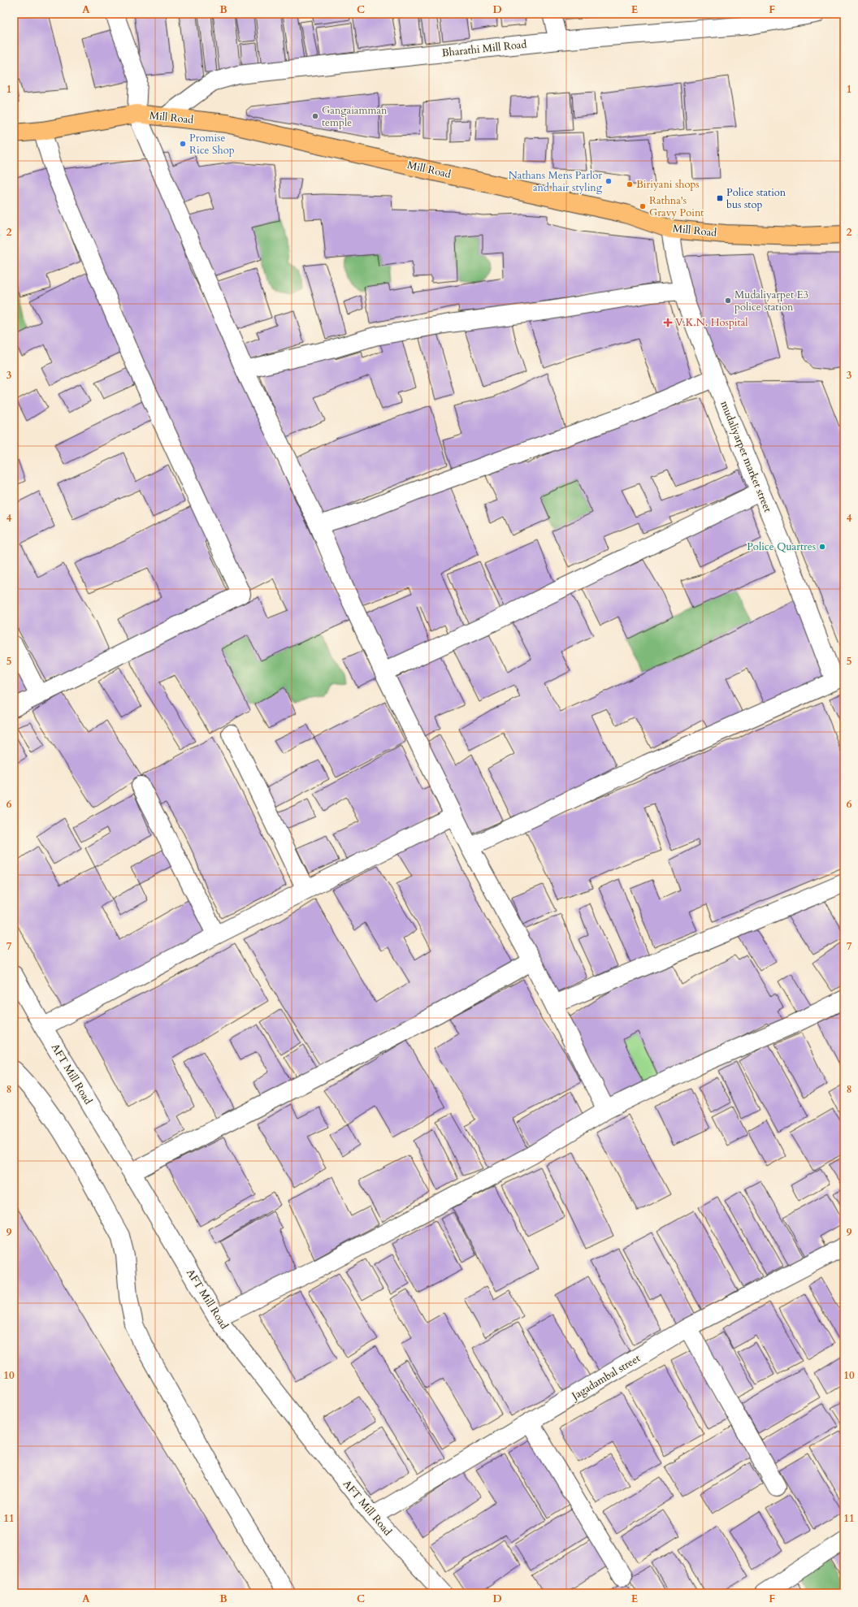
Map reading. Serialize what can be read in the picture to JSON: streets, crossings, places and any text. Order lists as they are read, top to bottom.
{
  "streets": {
    "main road": ["Mill Road"],
    "street": [
      "Bharathi Mill Road",
      "mudaliyarpet market street",
      "AFT Mill Road",
      "Jagadambal street"
    ]
  },
  "crossings": [
    ["Bharathi Mill Road", "Mill Road"],
    ["Mill Road", "mudaliyarpet market street"],
    ["AFT Mill Road", "Jagadambal street"]
  ],
  "places": {
    "other": [
      "Gangaiamman temple",
      "Promise Rice Shop",
      "Nathans Mens Parlor and hair styling",
      "Biriyani shops",
      "Rathna's Gravy Point",
      "Mudaliyarpet E3 police station",
      "Police Quartres"
    ],
    "transit": ["Police station bus stop"],
    "health": ["V.K.N. Hospital"]
  },
  "grid": {
    "columns": [
      "A",
      "B",
      "C",
      "D",
      "E",
      "F"
    ],
    "rows": [
      "1",
      "2",
      "3",
      "4",
      "5",
      "6",
      "7",
      "8",
      "9",
      "10",
      "11"
    ]
  }
}
